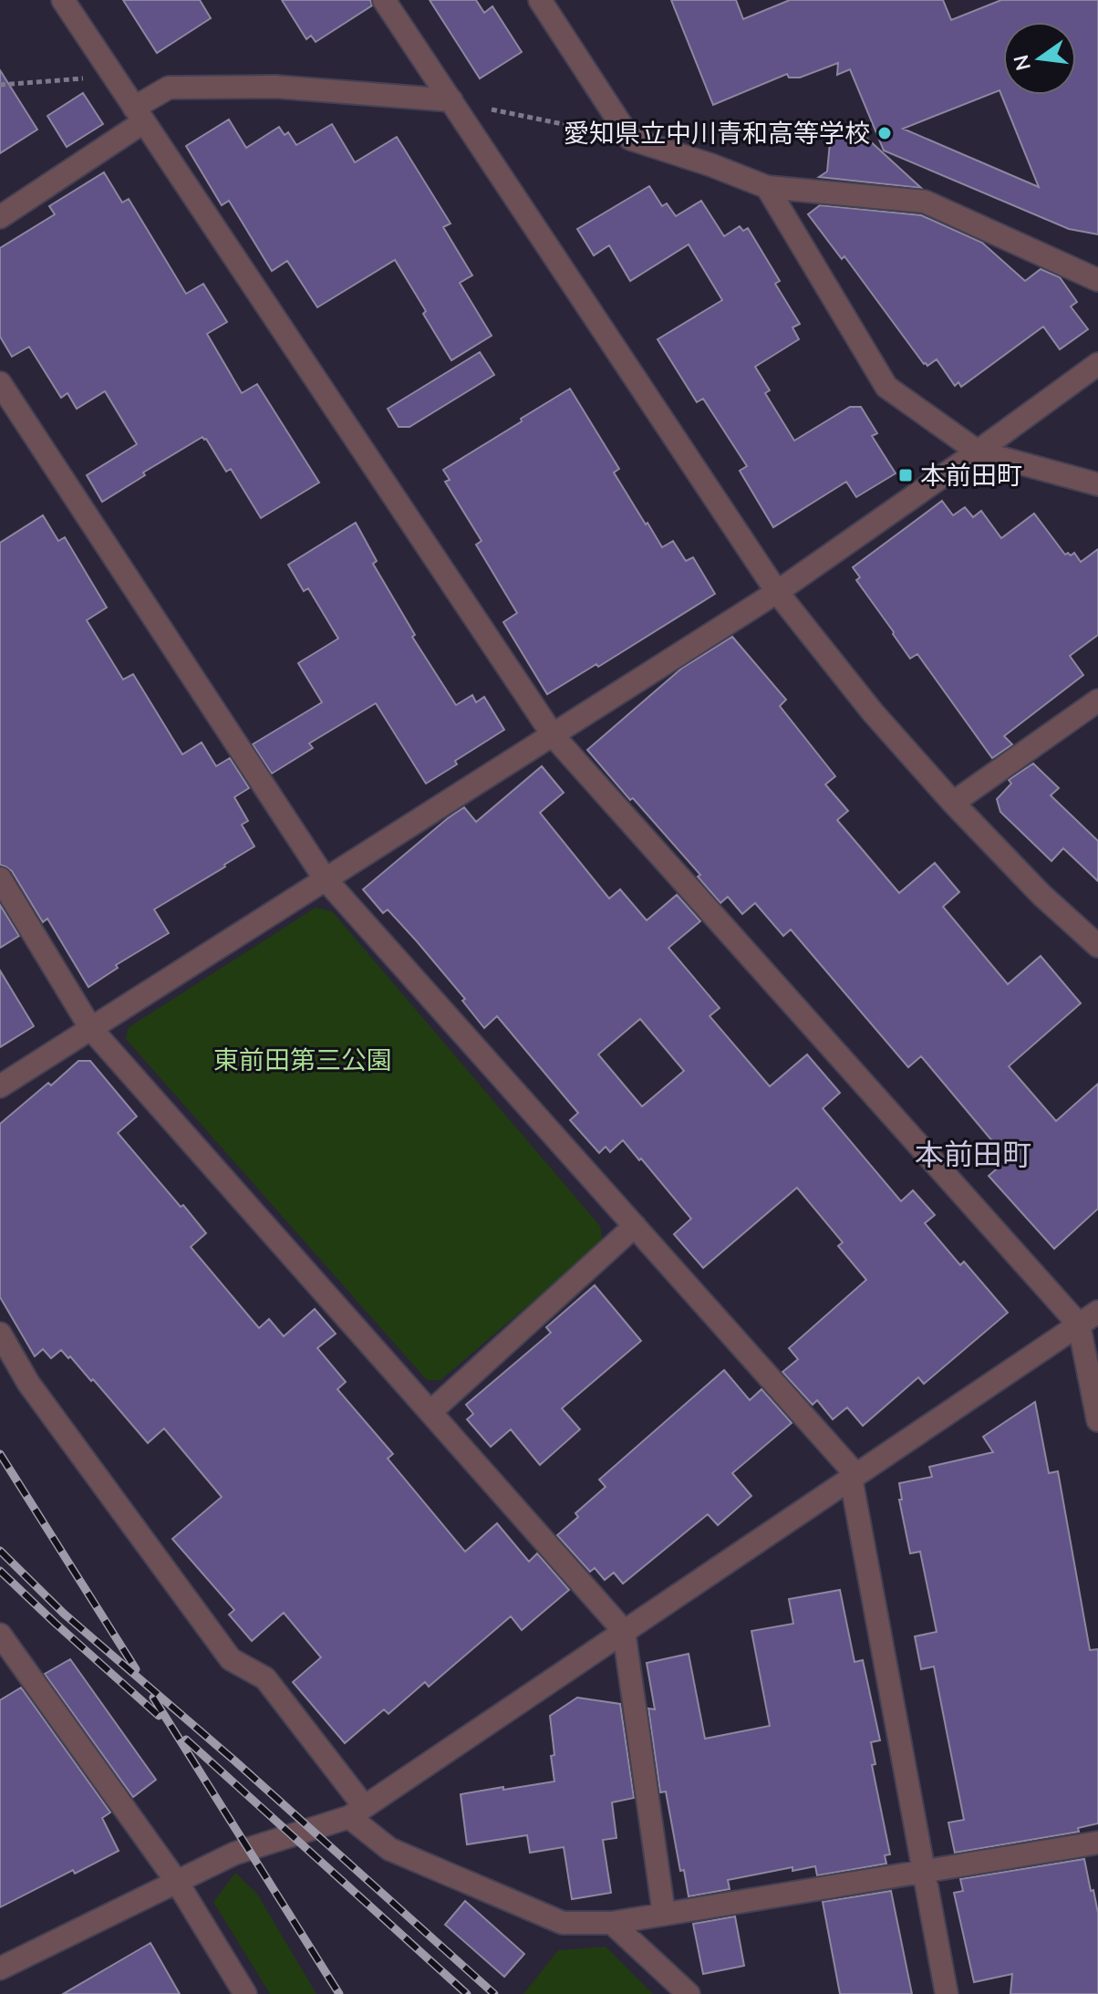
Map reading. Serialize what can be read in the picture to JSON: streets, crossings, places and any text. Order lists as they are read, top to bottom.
{
  "districts": ["本前田町"],
  "parks": ["東前田第三公園"],
  "places": {
    "other": ["愛知県立中川青和高等学校"],
    "transit": ["本前田町"]
  },
  "north": "left"
}
